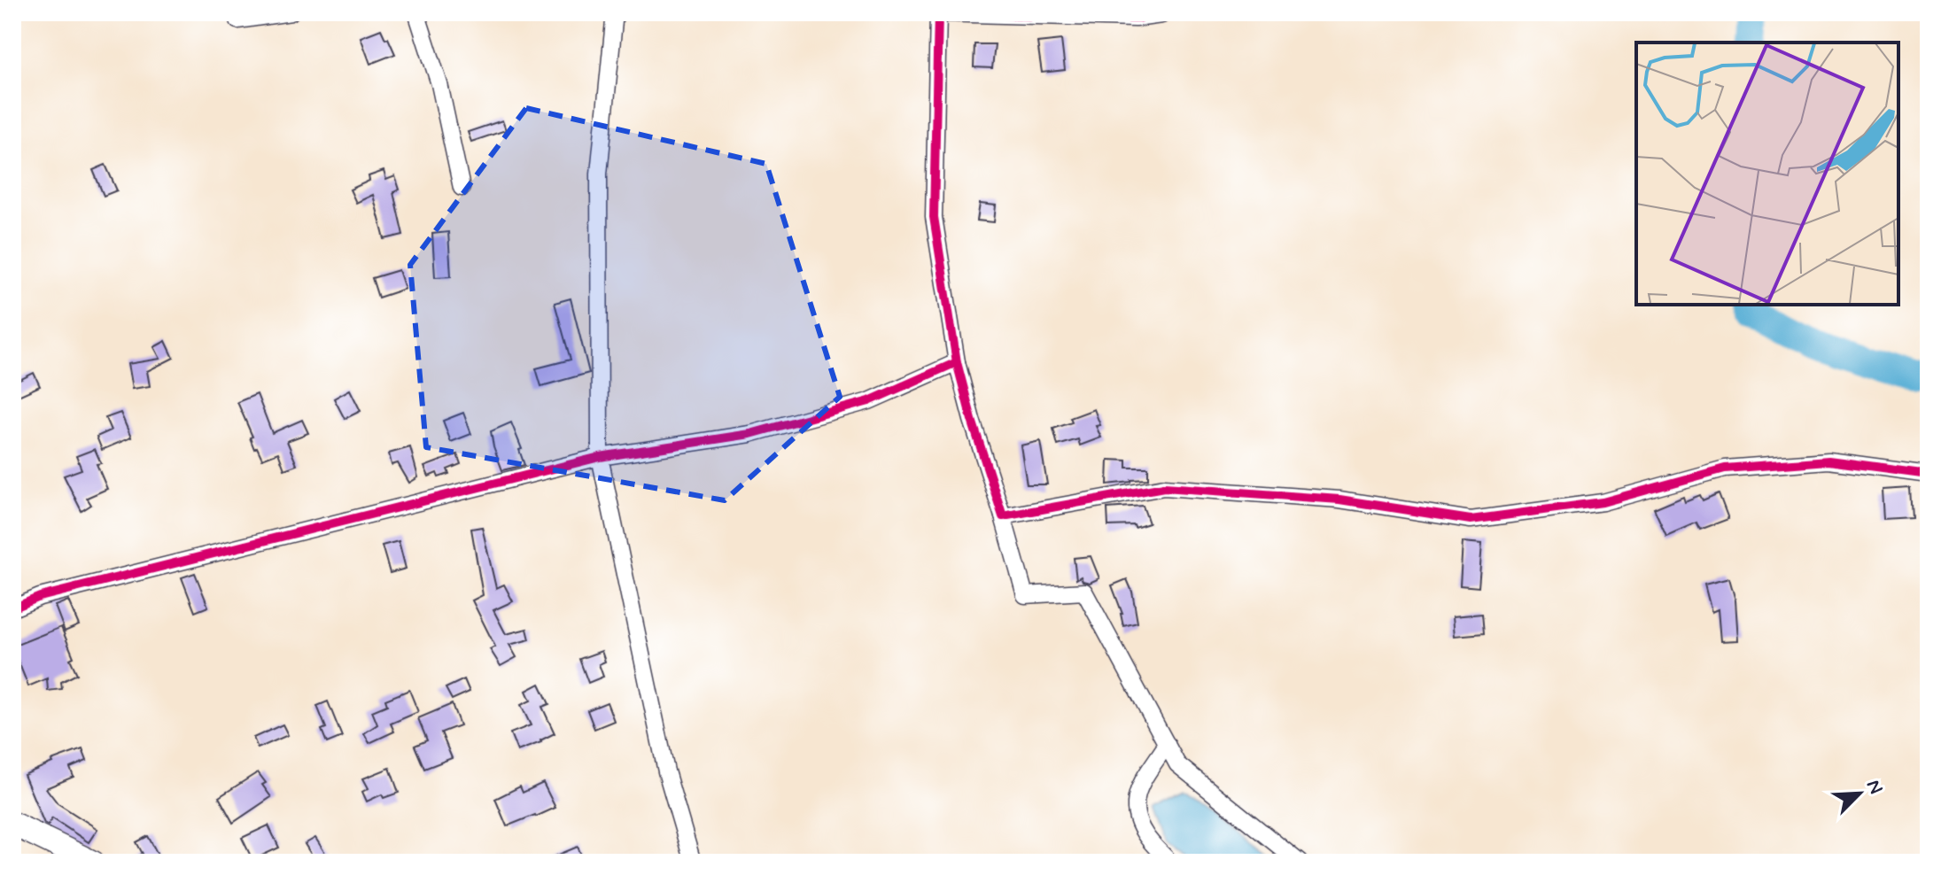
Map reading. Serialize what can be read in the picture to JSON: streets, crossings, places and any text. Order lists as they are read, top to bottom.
{
  "north": "top right"
}
